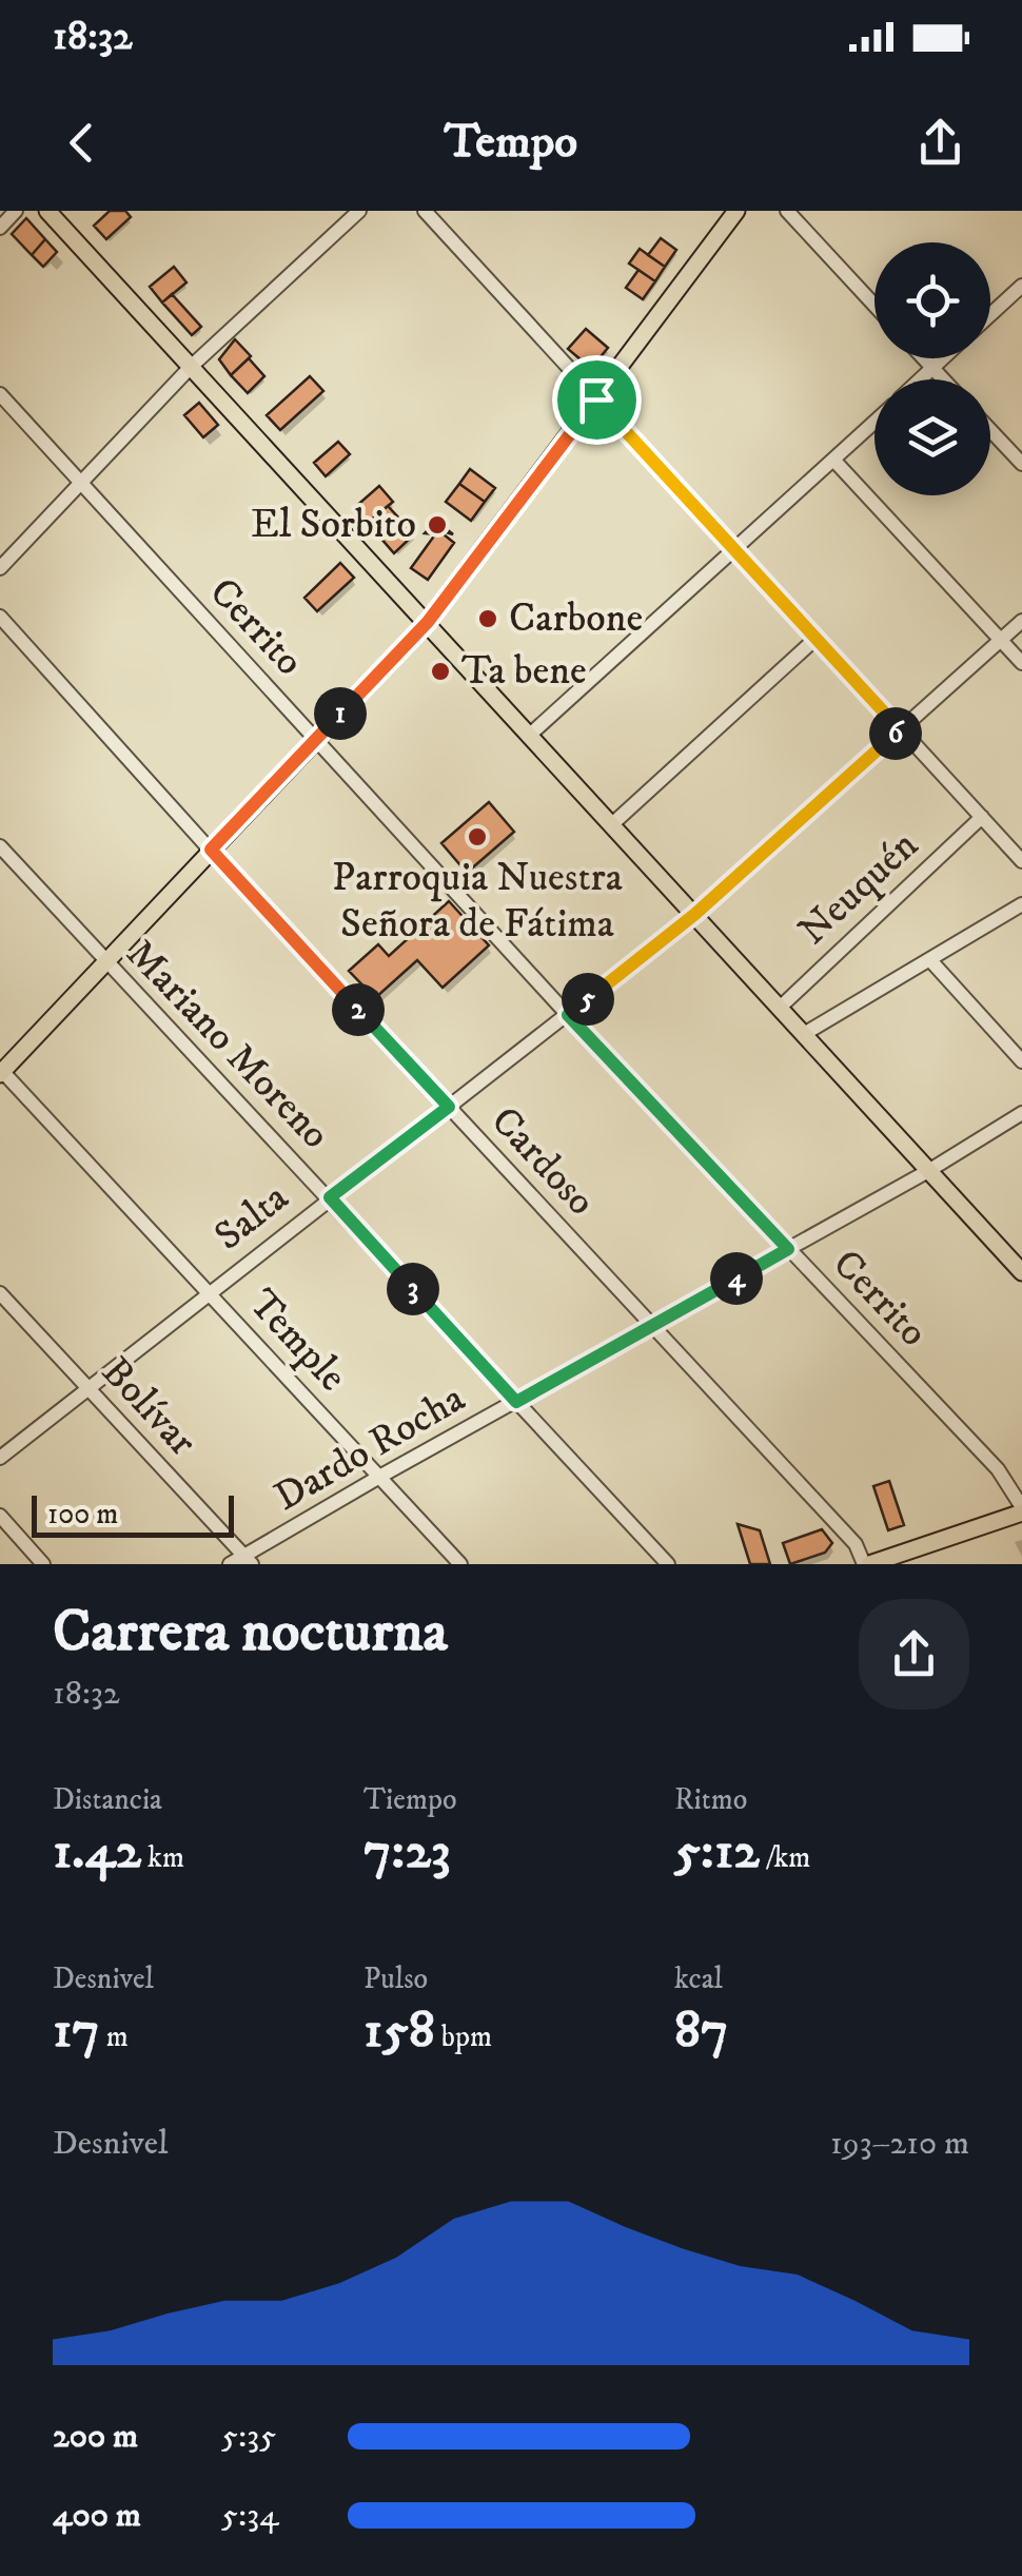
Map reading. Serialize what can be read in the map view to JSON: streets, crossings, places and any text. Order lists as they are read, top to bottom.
{
  "streets": {
    "street": [
      "Cerrito",
      "Neuquén",
      "Mariano Moreno",
      "Cardoso",
      "Salta",
      "Temple",
      "Bolívar",
      "Dardo Rocha"
    ]
  },
  "crossings": [
    ["Cerrito", "Salta"],
    ["Cerrito", "Dardo Rocha"],
    ["Mariano Moreno", "Salta"],
    ["Mariano Moreno", "Dardo Rocha"],
    ["Cardoso", "Salta"],
    ["Cardoso", "Dardo Rocha"],
    ["Salta", "Temple"],
    ["Salta", "Bolívar"],
    ["Temple", "Dardo Rocha"],
    ["Bolívar", "Dardo Rocha"]
  ],
  "places": [
    "El Sorbito",
    "Carbone",
    "Ta bene",
    "Parroquia Nuestra Señora de Fátima"
  ],
  "scale_bar": "100 m",
  "page": {
    "status": "18:32",
    "header": "Tempo",
    "pins": [
      "1",
      "6",
      "5",
      "2",
      "4",
      "3"
    ],
    "scale": "100 m",
    "heading": ["Carrera nocturna", "18:32"],
    "stats": [
      ["Distancia", "1.42 km"],
      ["Tiempo", "7:23"],
      ["Ritmo", "5:12 /km"],
      ["Desnivel", "17 m"],
      ["Pulso", "158 bpm"],
      ["kcal", "87"]
    ],
    "chart": ["Desnivel", "193–210 m"],
    "list": [
      {
        "name": "200 m",
        "note": "5:35"
      },
      {
        "name": "400 m",
        "note": "5:34"
      }
    ]
  }
}
